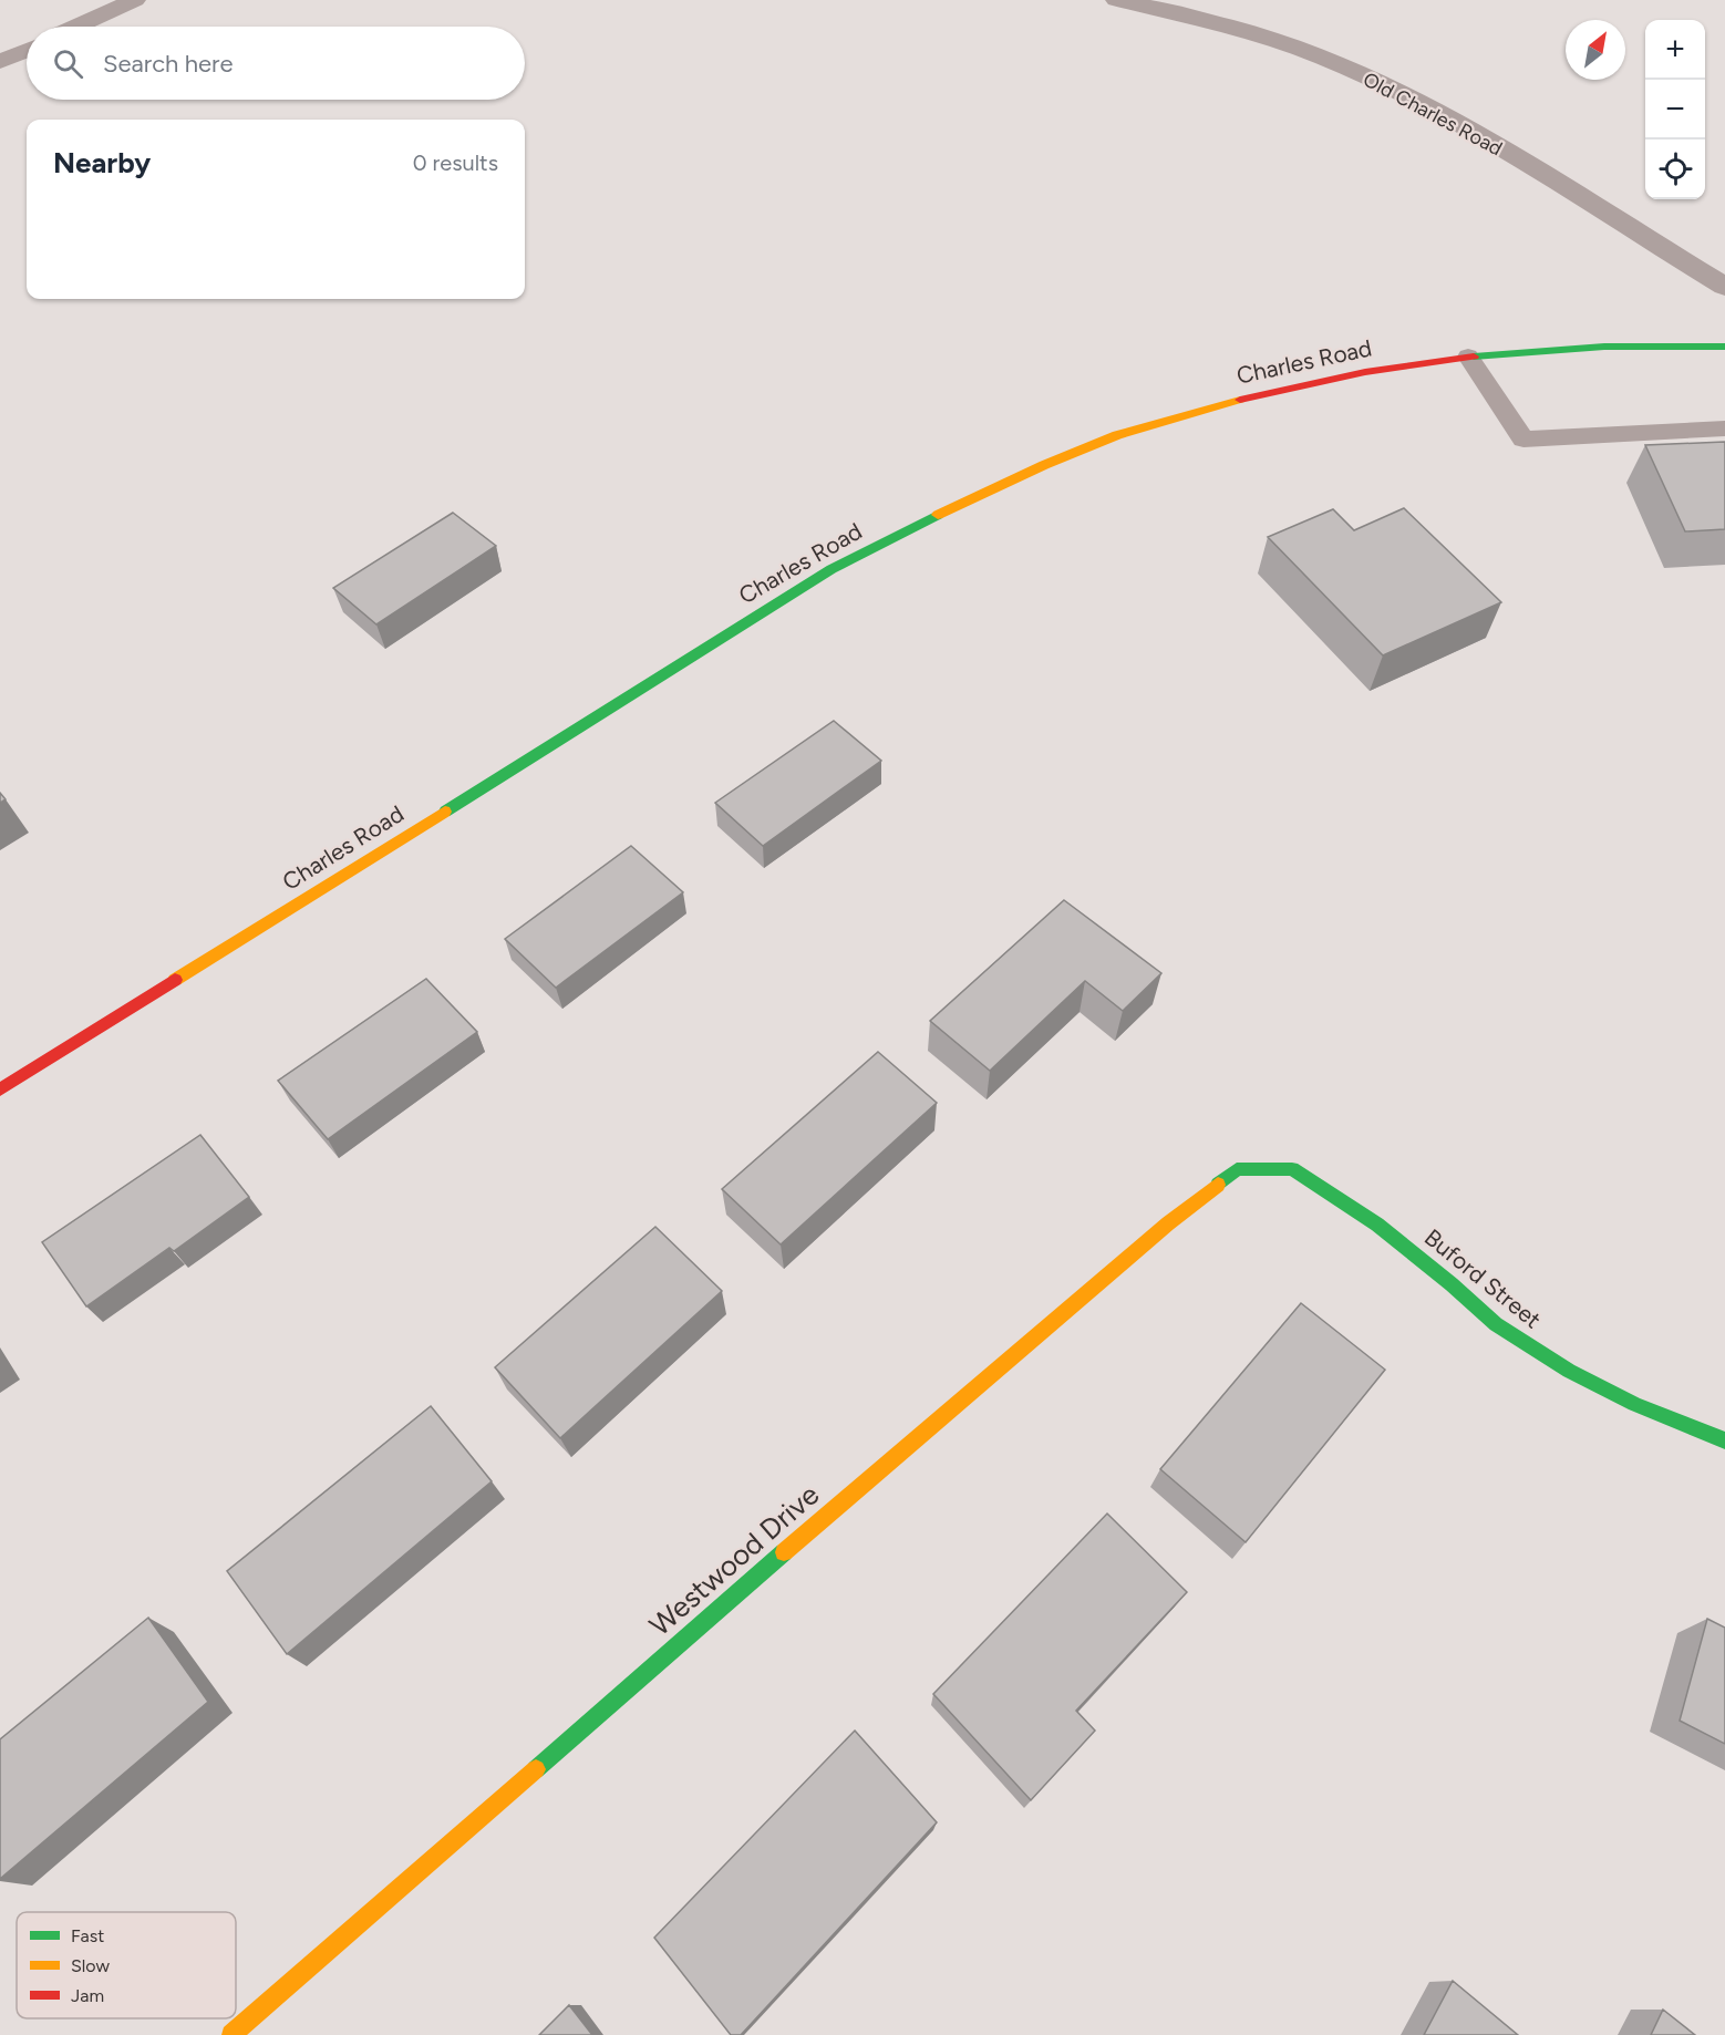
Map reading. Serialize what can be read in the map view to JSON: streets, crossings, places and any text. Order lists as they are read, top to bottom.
{
  "streets": {
    "street": [
      "Old Charles Road",
      "Charles Road",
      "Buford Street",
      "Westwood Drive"
    ]
  },
  "crossings": [
    ["Buford Street", "Westwood Drive"]
  ],
  "legend": ["Fast", "Slow", "Jam"],
  "north": "top right",
  "page": {
    "map_buttons": ["+", "−"],
    "search": "Search here",
    "heading": ["Nearby", "0 results"]
  }
}
